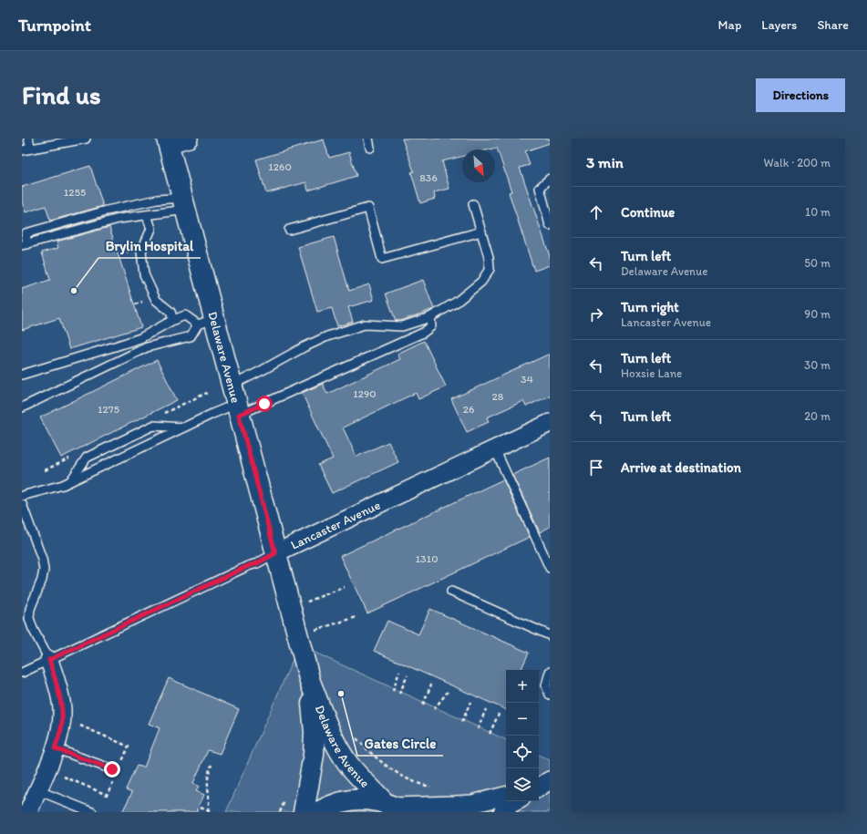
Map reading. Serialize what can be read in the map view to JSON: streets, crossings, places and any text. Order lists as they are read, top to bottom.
{
  "streets": {
    "main road": ["Delaware Avenue"],
    "street": ["Lancaster Avenue"]
  },
  "crossings": [
    ["Delaware Avenue", "Lancaster Avenue"]
  ],
  "places": ["Brylin Hospital", "Gates Circle"],
  "house_numbers": [
    "1260",
    "836",
    "1255",
    "34",
    "1290",
    "28",
    "1275",
    "26",
    "1310"
  ],
  "north": "bottom right",
  "page": {
    "header": "Turnpoint",
    "nav": ["Map", "Layers", "Share"],
    "buttons": "Directions",
    "title": "Find us",
    "heading": ["3 min", "Walk · 200 m"],
    "list": [
      ["Continue", "10 m"],
      ["Turn left", "Delaware Avenue", "50 m"],
      ["Turn right", "Lancaster Avenue", "90 m"],
      ["Turn left", "Hoxsie Lane", "30 m"],
      ["Turn left", "20 m"],
      "Arrive at destination"
    ],
    "map_buttons": ["+", "−"]
  }
}
